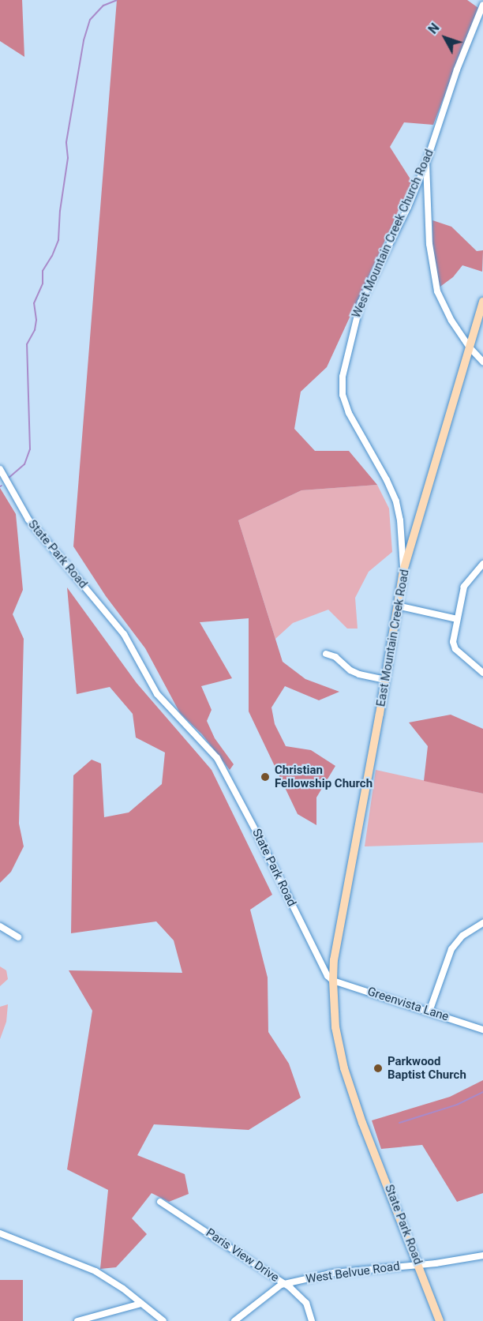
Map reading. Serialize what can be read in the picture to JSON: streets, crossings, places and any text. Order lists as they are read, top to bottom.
{
  "streets": {
    "main road": ["State Park Road", "East Mountain Creek Road"],
    "street": [
      "West Mountain Creek Church Road",
      "Greenvista Lane",
      "Paris View Drive",
      "West Belvue Road"
    ]
  },
  "crossings": [
    ["West Mountain Creek Church Road", "East Mountain Creek Road"],
    ["State Park Road", "East Mountain Creek Road"],
    ["State Park Road", "Greenvista Lane"],
    ["State Park Road", "West Belvue Road"],
    ["East Mountain Creek Road", "Greenvista Lane"],
    ["Paris View Drive", "West Belvue Road"]
  ],
  "places": ["Christian Fellowship Church", "Parkwood Baptist Church"],
  "north": "top left"
}
